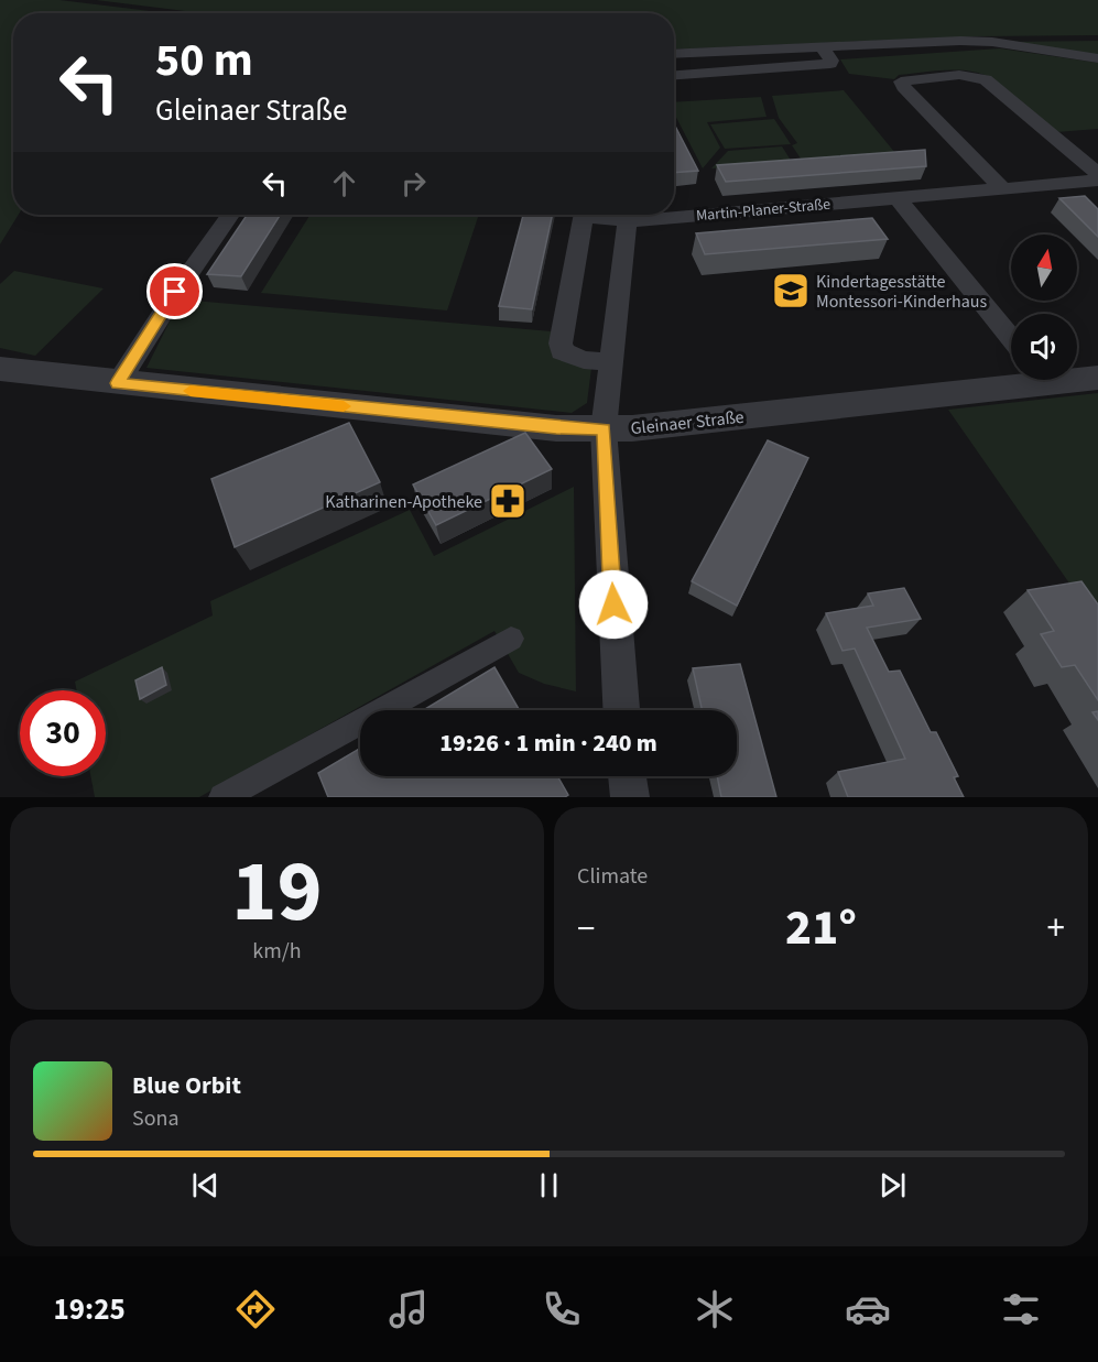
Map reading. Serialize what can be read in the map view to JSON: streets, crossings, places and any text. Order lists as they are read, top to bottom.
{
  "streets": {
    "street": ["Martin-Planer-Straße", "Gleinaer Straße"]
  },
  "places": {
    "school or university": ["Kindertagesstätte Montessori-Kinderhaus"],
    "pharmacy": ["Katharinen-Apotheke"]
  },
  "north": "top",
  "page": {
    "turn": ["50 m", "Gleinaer Straße"],
    "limit": "30",
    "trip": "19:26 · 1 min · 240 m",
    "tile": [
      ["19", "km/h"],
      "Climate"
    ],
    "heat": ["−", "21°", "+"],
    "song": ["Blue Orbit", "Sona"],
    "tabs": "19:25"
  }
}
